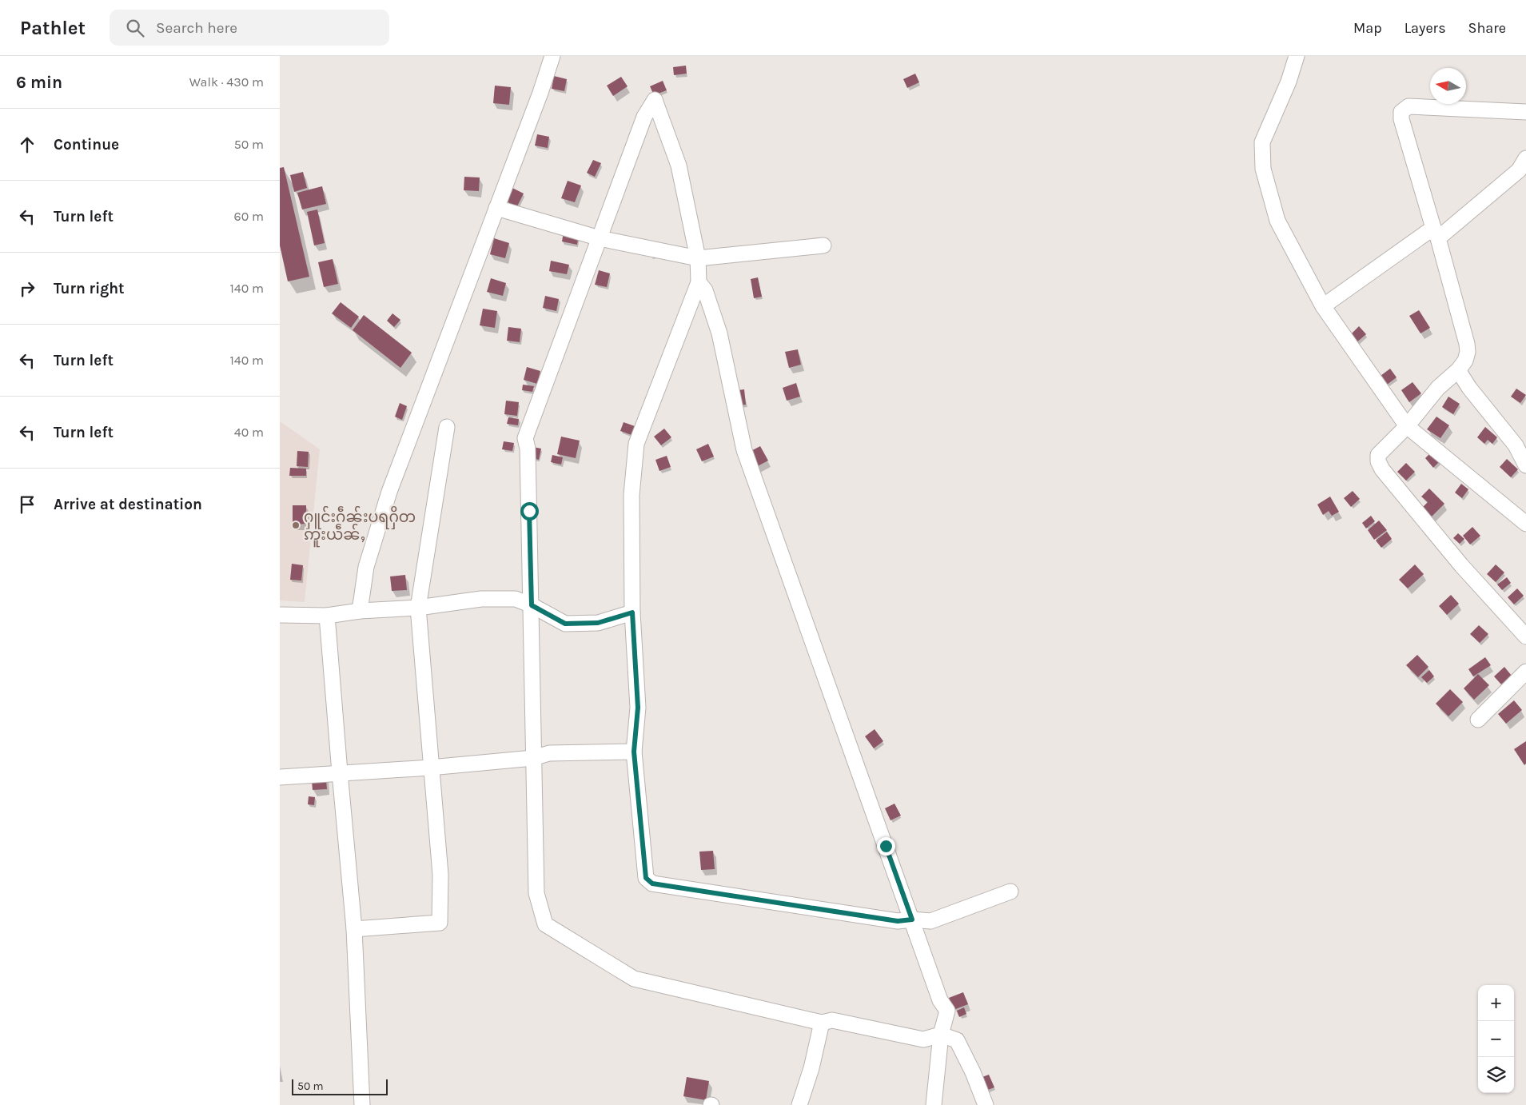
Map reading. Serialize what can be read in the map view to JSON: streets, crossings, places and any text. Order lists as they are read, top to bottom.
{
  "places": ["ႁူင်းႁဵၼ်းပရႁိတ ဢူးယဵၼ်ႇ"],
  "scale_bar": "50 m",
  "north": "left",
  "page": {
    "header": "Pathlet",
    "search": "Search here",
    "nav": ["Map", "Layers", "Share"],
    "heading": ["6 min", "Walk · 430 m"],
    "list": [
      ["Continue", "50 m"],
      ["Turn left", "60 m"],
      ["Turn right", "140 m"],
      ["Turn left", "140 m"],
      ["Turn left", "40 m"],
      "Arrive at destination"
    ],
    "map_buttons": ["+", "−"],
    "scale": "50 m"
  }
}
